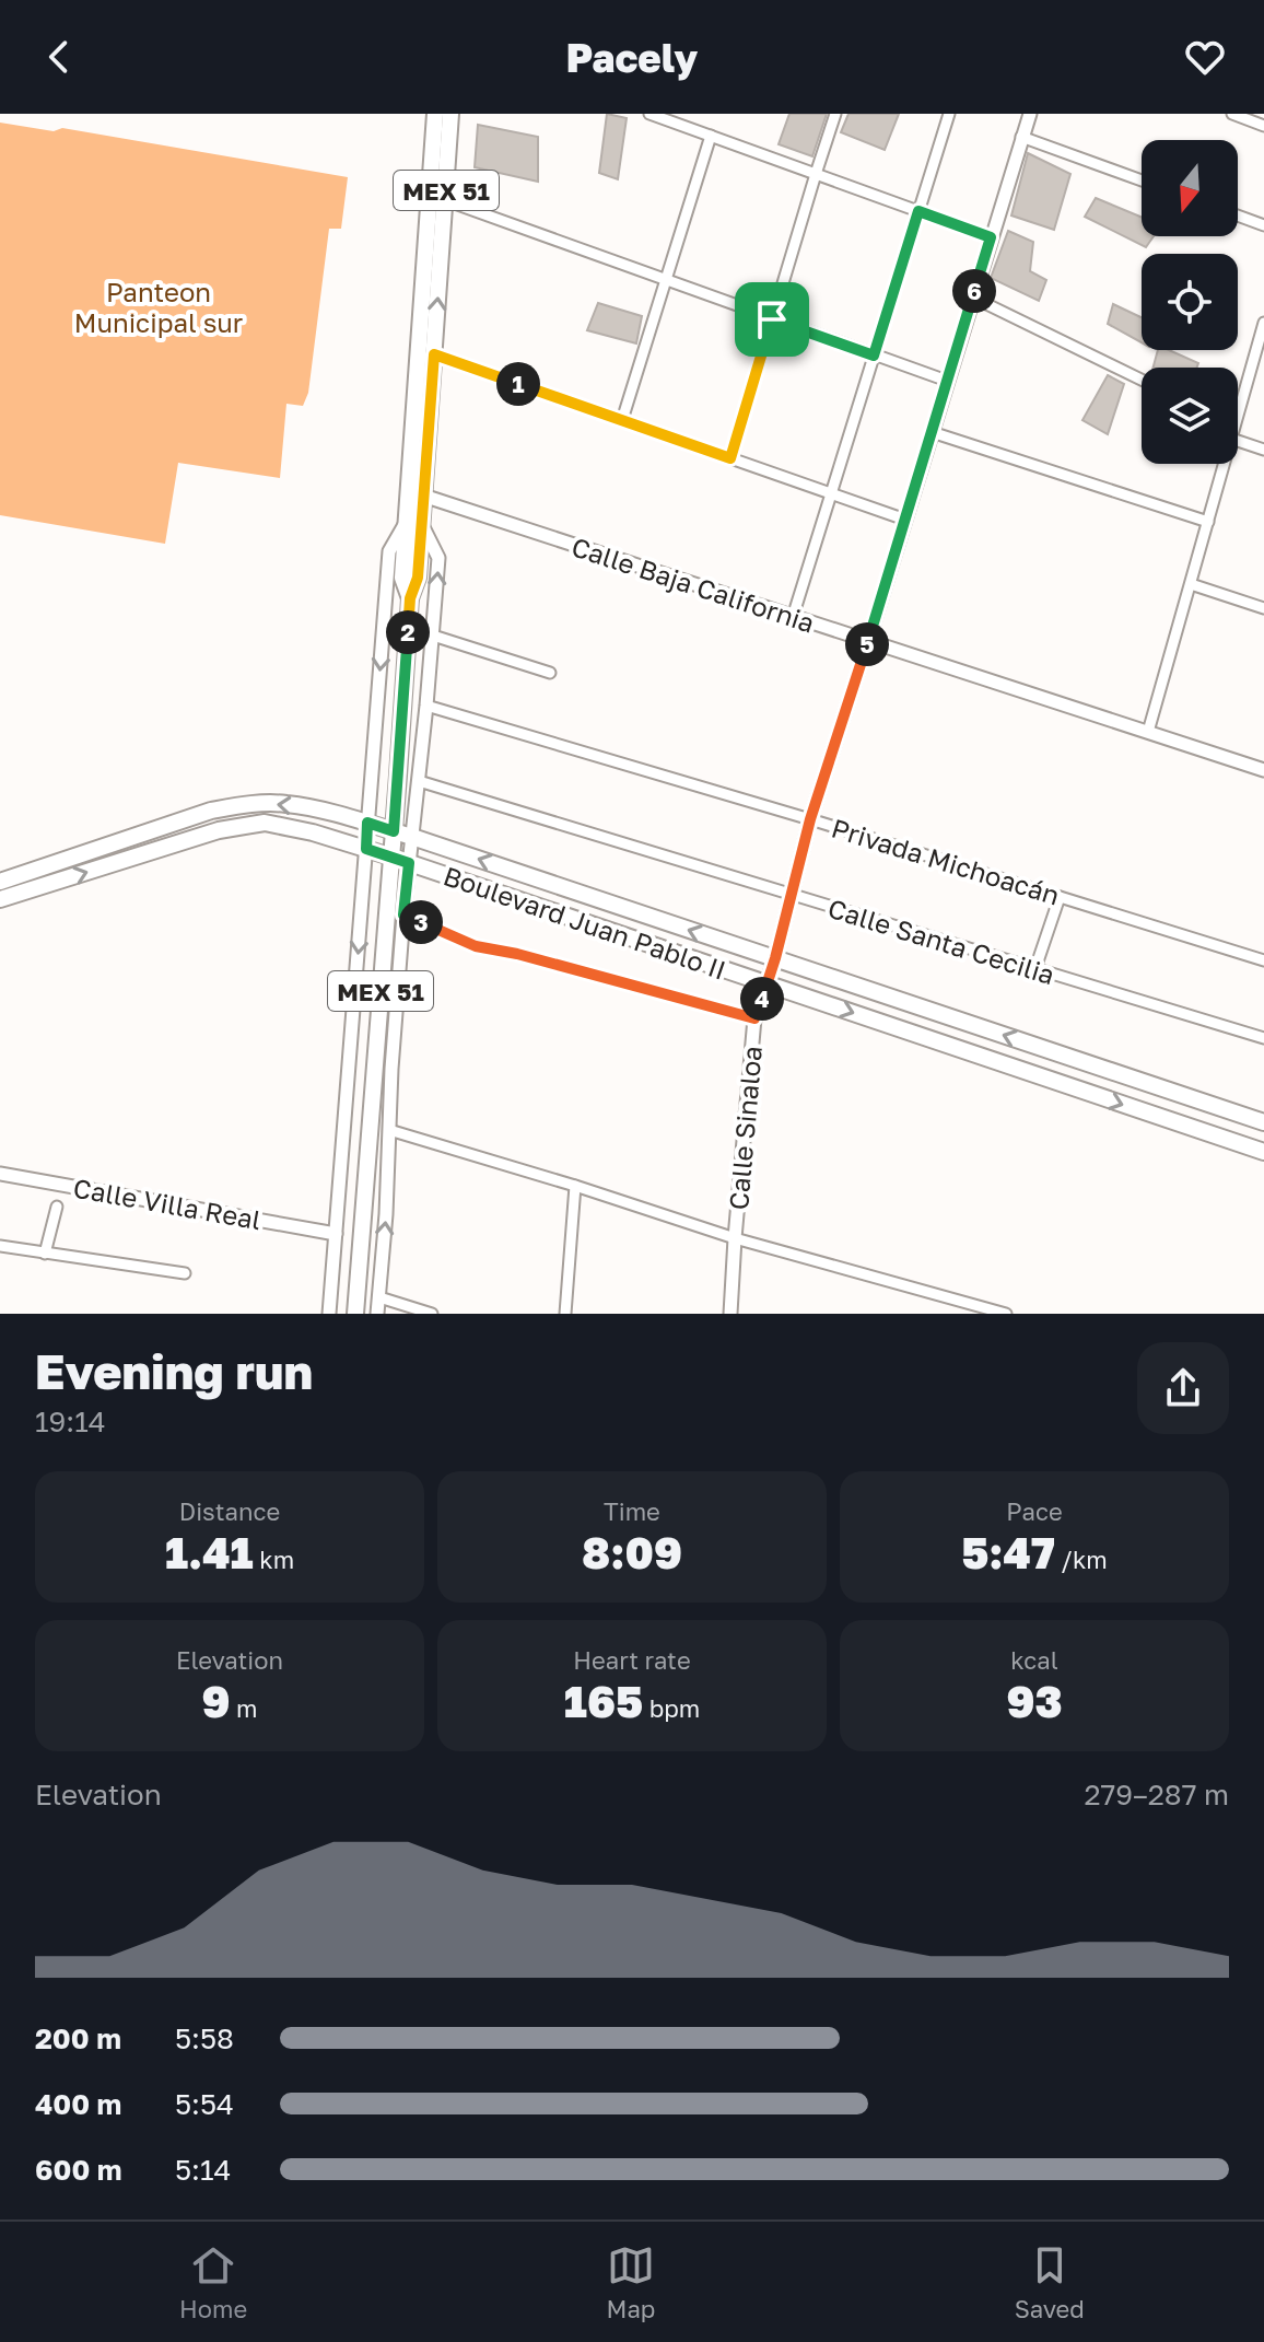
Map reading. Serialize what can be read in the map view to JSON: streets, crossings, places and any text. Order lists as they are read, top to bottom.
{
  "streets": {
    "main road": ["MEX 51", "Boulevard Juan Pablo II"],
    "street": [
      "Calle Baja California",
      "Privada Michoacán",
      "Calle Santa Cecilia",
      "Calle Sinaloa",
      "Calle Villa Real"
    ]
  },
  "crossings": [
    ["MEX 51", "Calle Baja California"],
    ["MEX 51", "Boulevard Juan Pablo II"],
    ["Calle Baja California", "Calle Sinaloa"],
    ["Privada Michoacán", "Calle Sinaloa"],
    ["Boulevard Juan Pablo II", "Calle Sinaloa"],
    ["Calle Santa Cecilia", "Calle Sinaloa"]
  ],
  "parks": ["Panteon Municipal sur"],
  "north": "bottom",
  "page": {
    "header": "Pacely",
    "pins": [
      "6",
      "1",
      "2",
      "5",
      "3",
      "4"
    ],
    "heading": ["Evening run", "19:14"],
    "stats": [
      ["Distance", "1.41 km"],
      ["Time", "8:09"],
      ["Pace", "5:47 /km"],
      ["Elevation", "9 m"],
      ["Heart rate", "165 bpm"],
      ["kcal", "93"]
    ],
    "chart": ["Elevation", "279–287 m"],
    "list": [
      {
        "name": "200 m",
        "note": "5:58"
      },
      {
        "name": "400 m",
        "note": "5:54"
      },
      {
        "name": "600 m",
        "note": "5:14"
      }
    ],
    "tabs": ["Home", "Map", "Saved"]
  }
}
